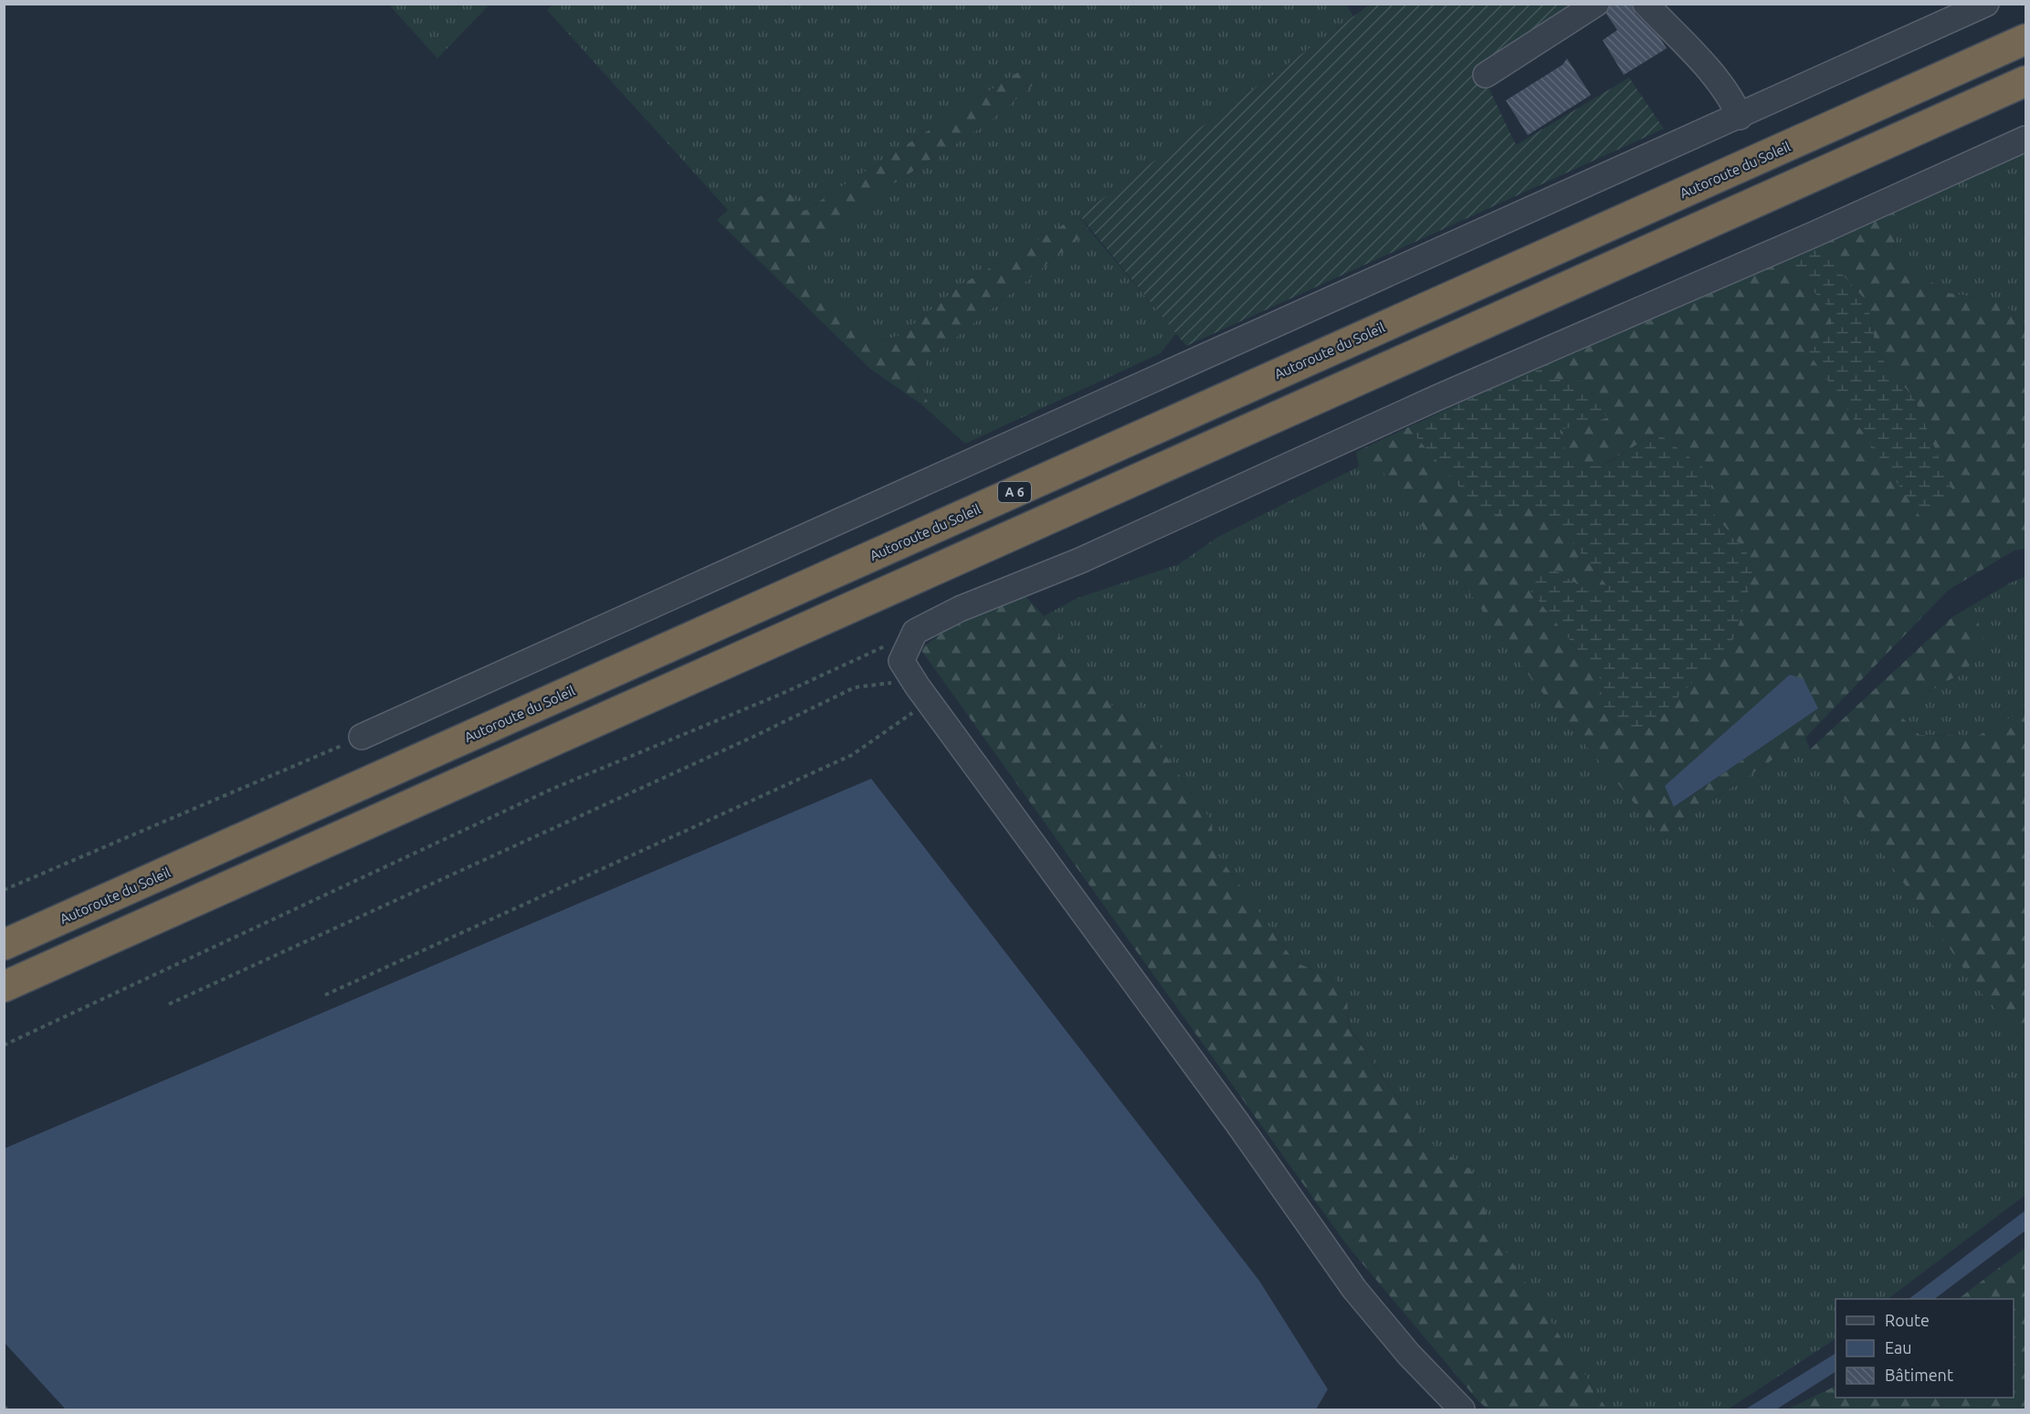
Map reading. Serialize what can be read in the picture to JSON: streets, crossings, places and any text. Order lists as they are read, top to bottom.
{
  "streets": {
    "highway": ["Autoroute du Soleil", "A 6"]
  },
  "legend": ["Route", "Eau", "Bâtiment"]
}
